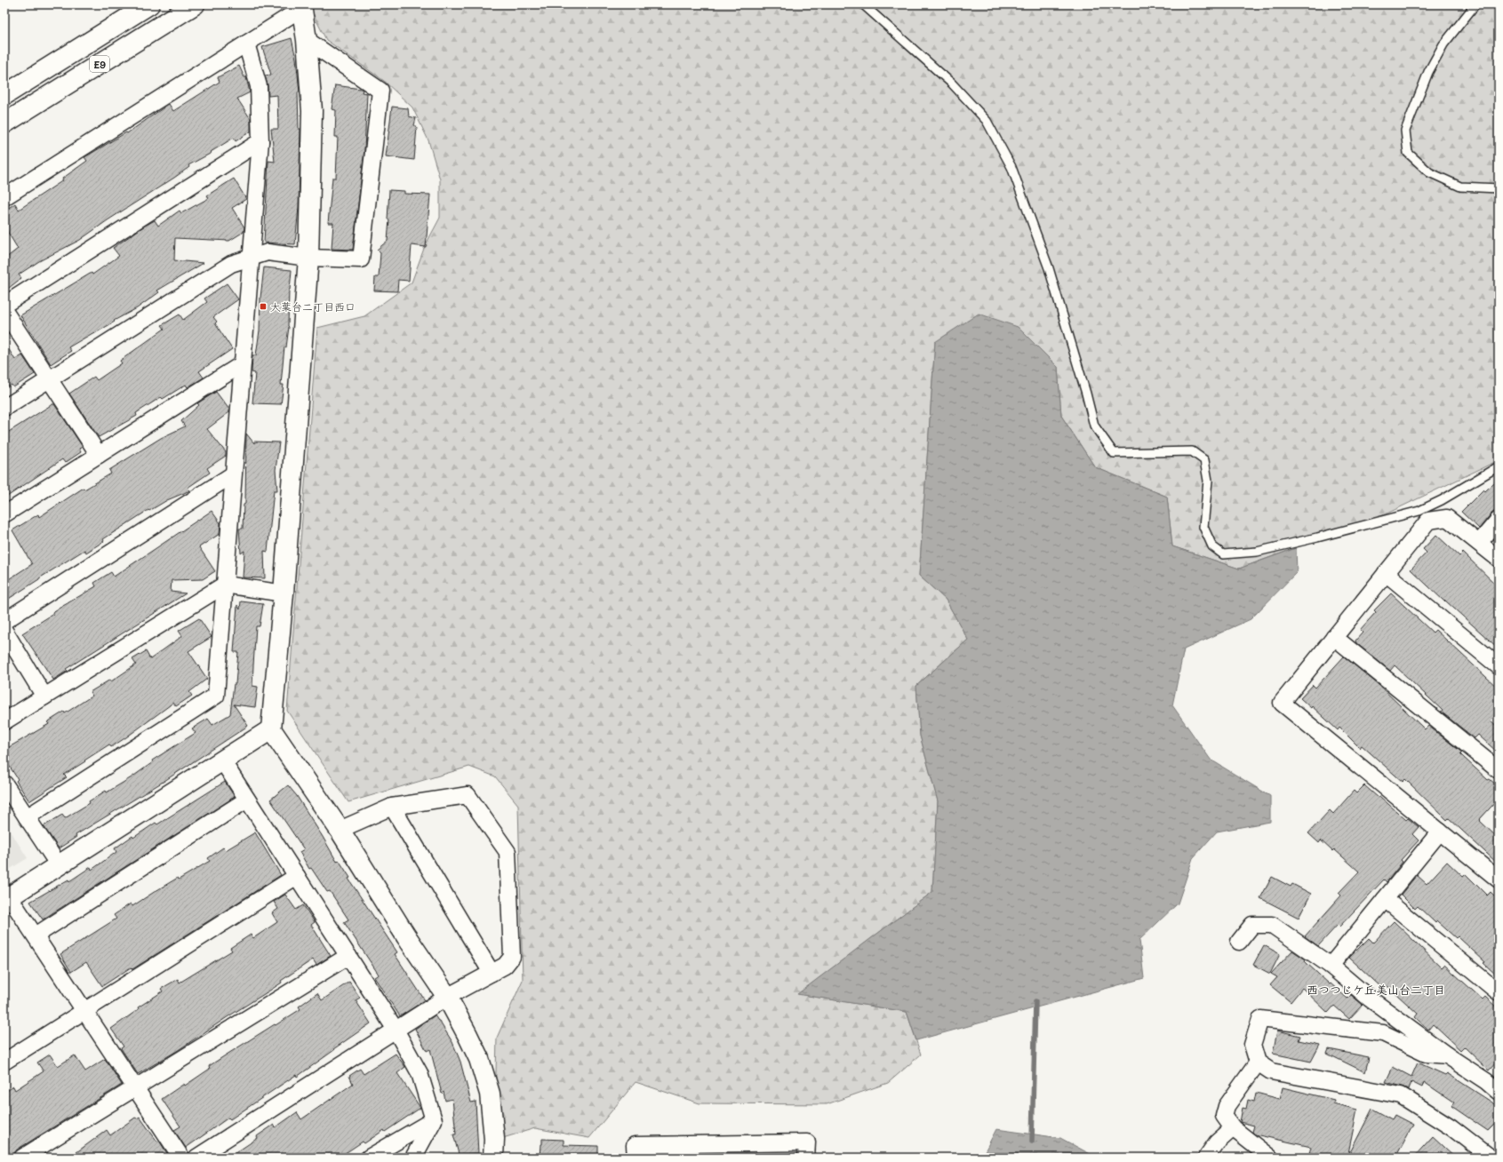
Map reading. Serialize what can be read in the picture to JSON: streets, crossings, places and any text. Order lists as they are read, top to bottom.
{
  "streets": {
    "main road": ["E9"]
  },
  "districts": ["西つつじケ丘美山台二丁目"],
  "places": {
    "transit": ["大葉台二丁目西口"]
  }
}
